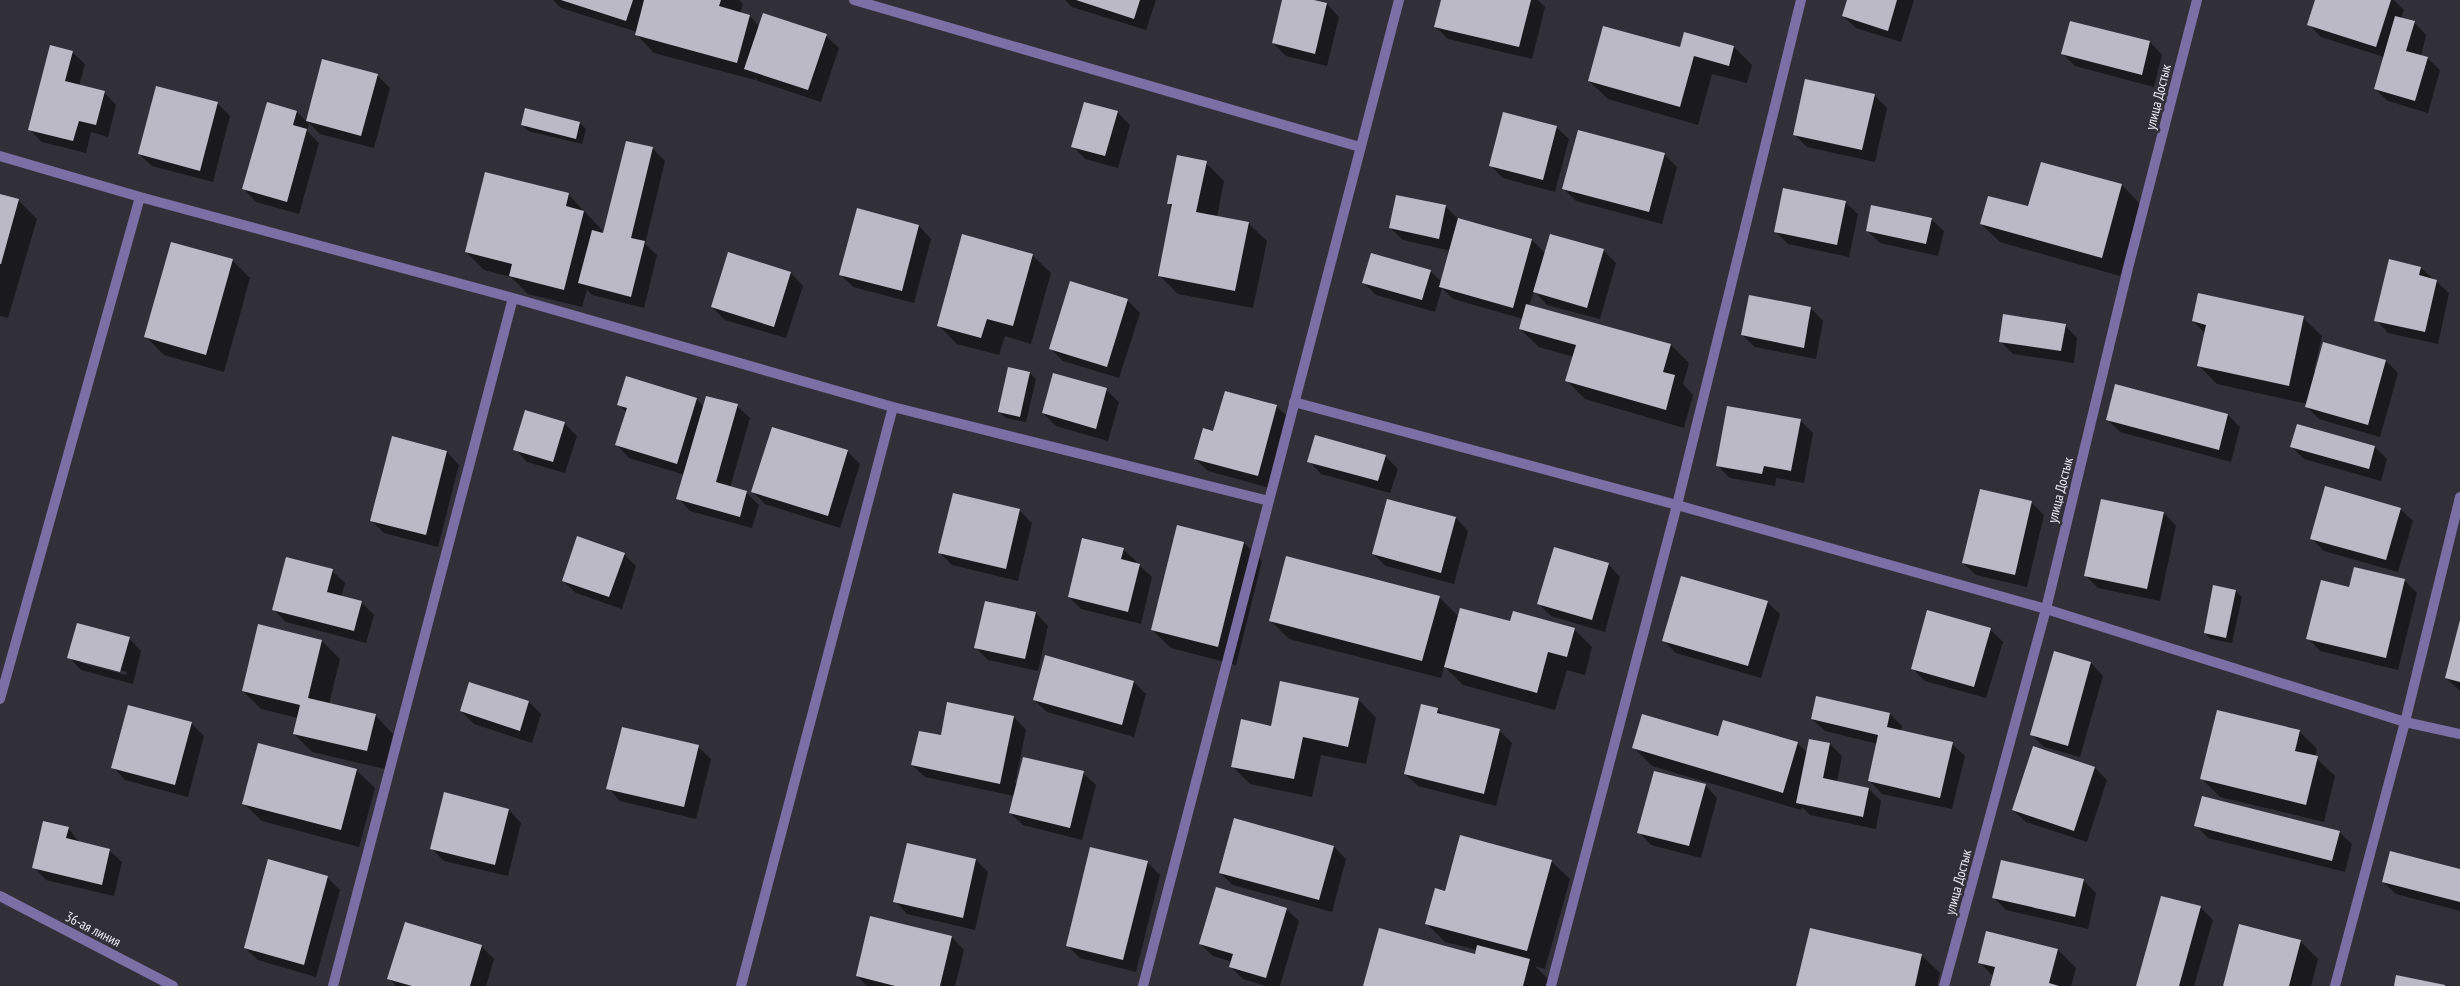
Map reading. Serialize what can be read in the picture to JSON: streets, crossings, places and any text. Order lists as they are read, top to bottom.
{
  "streets": {
    "street": ["улица Достык", "36-ая линия"]
  }
}
